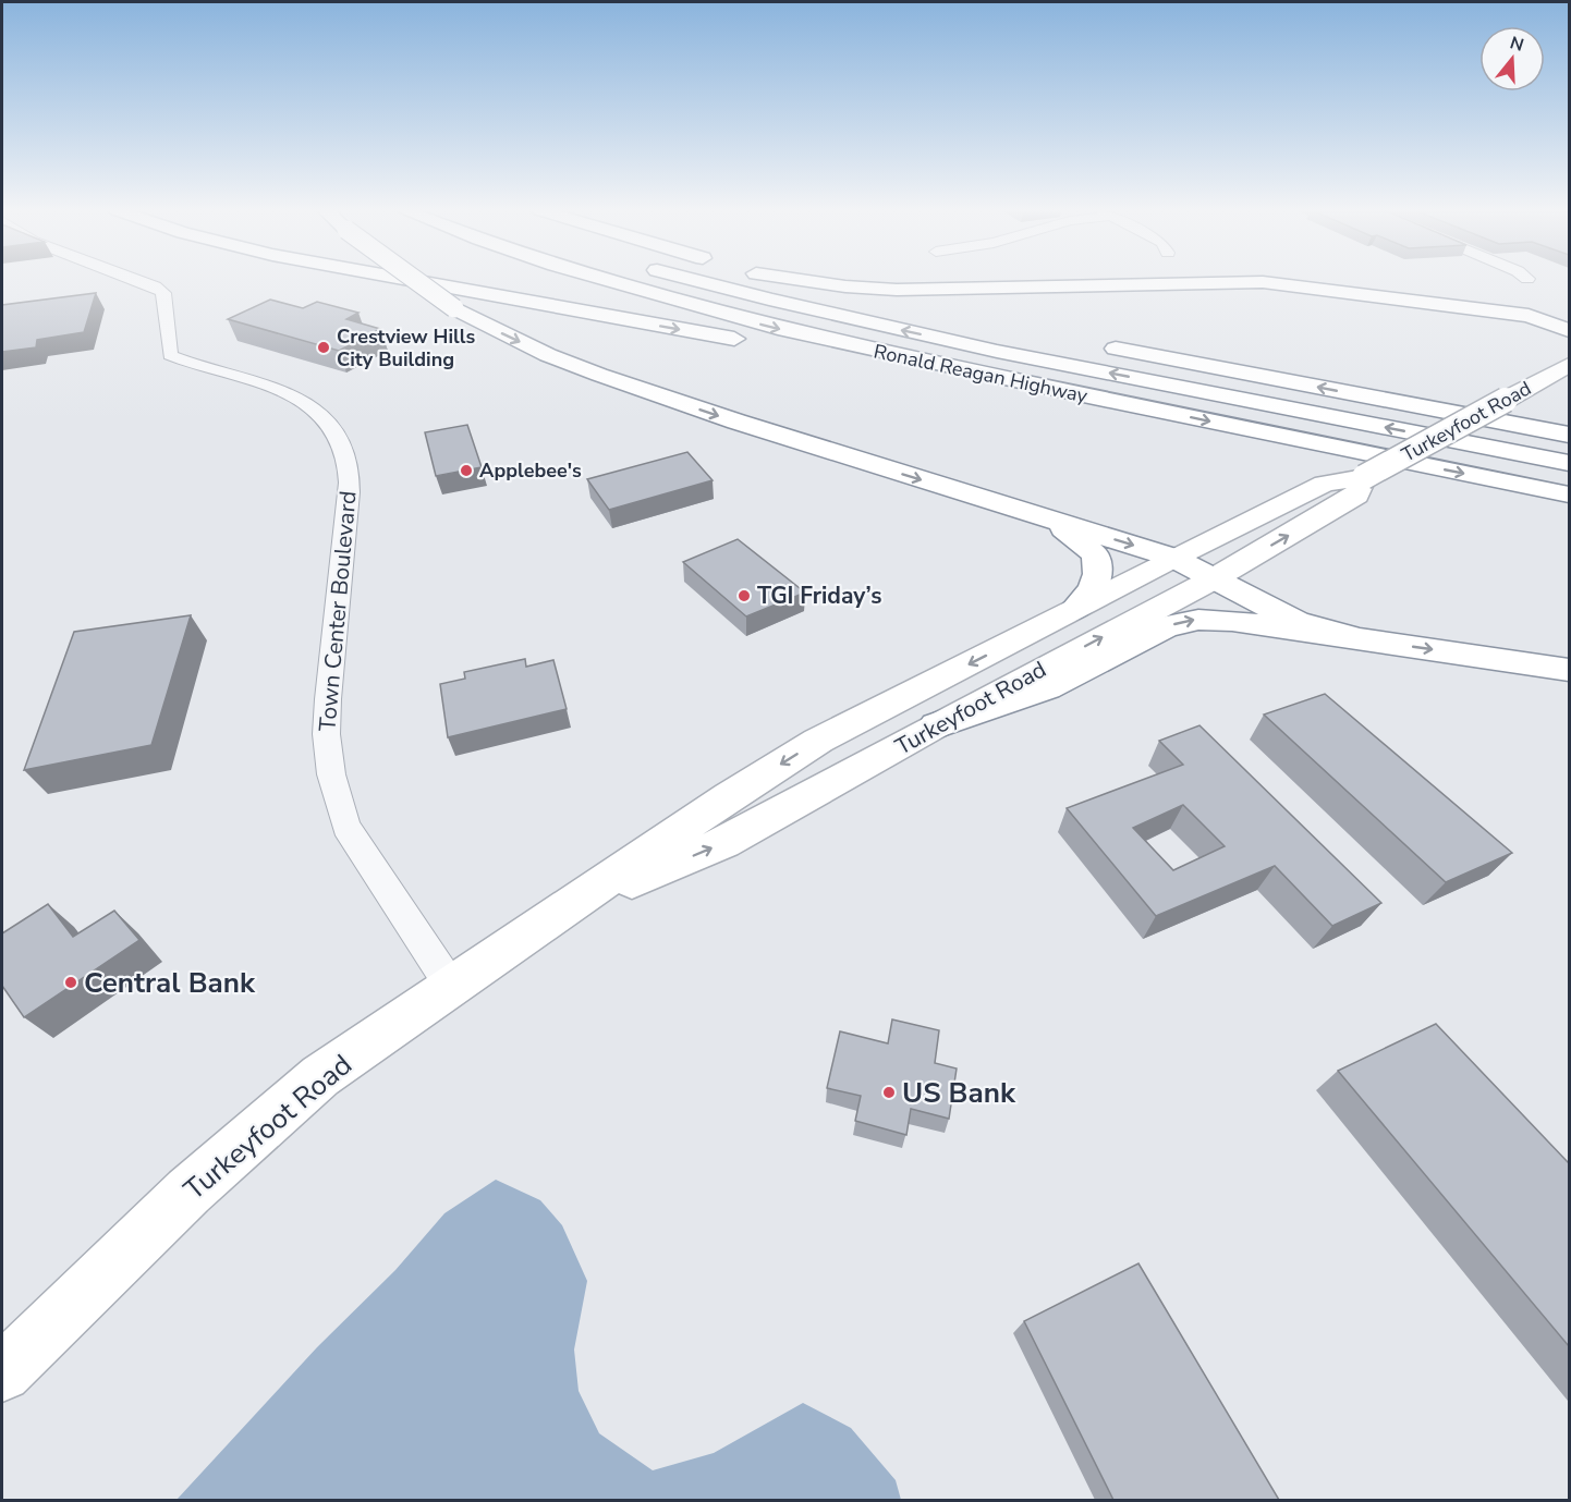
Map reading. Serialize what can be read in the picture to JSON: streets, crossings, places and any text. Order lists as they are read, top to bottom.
{
  "streets": {
    "main road": ["Ronald Reagan Highway", "Turkeyfoot Road"],
    "street": ["Town Center Boulevard"]
  },
  "crossings": [
    ["Turkeyfoot Road", "Town Center Boulevard"]
  ],
  "places": [
    "Crestview Hills City Building",
    "Applebee's",
    "TGI Friday’s",
    "Central Bank",
    "US Bank"
  ],
  "north": "top"
}
